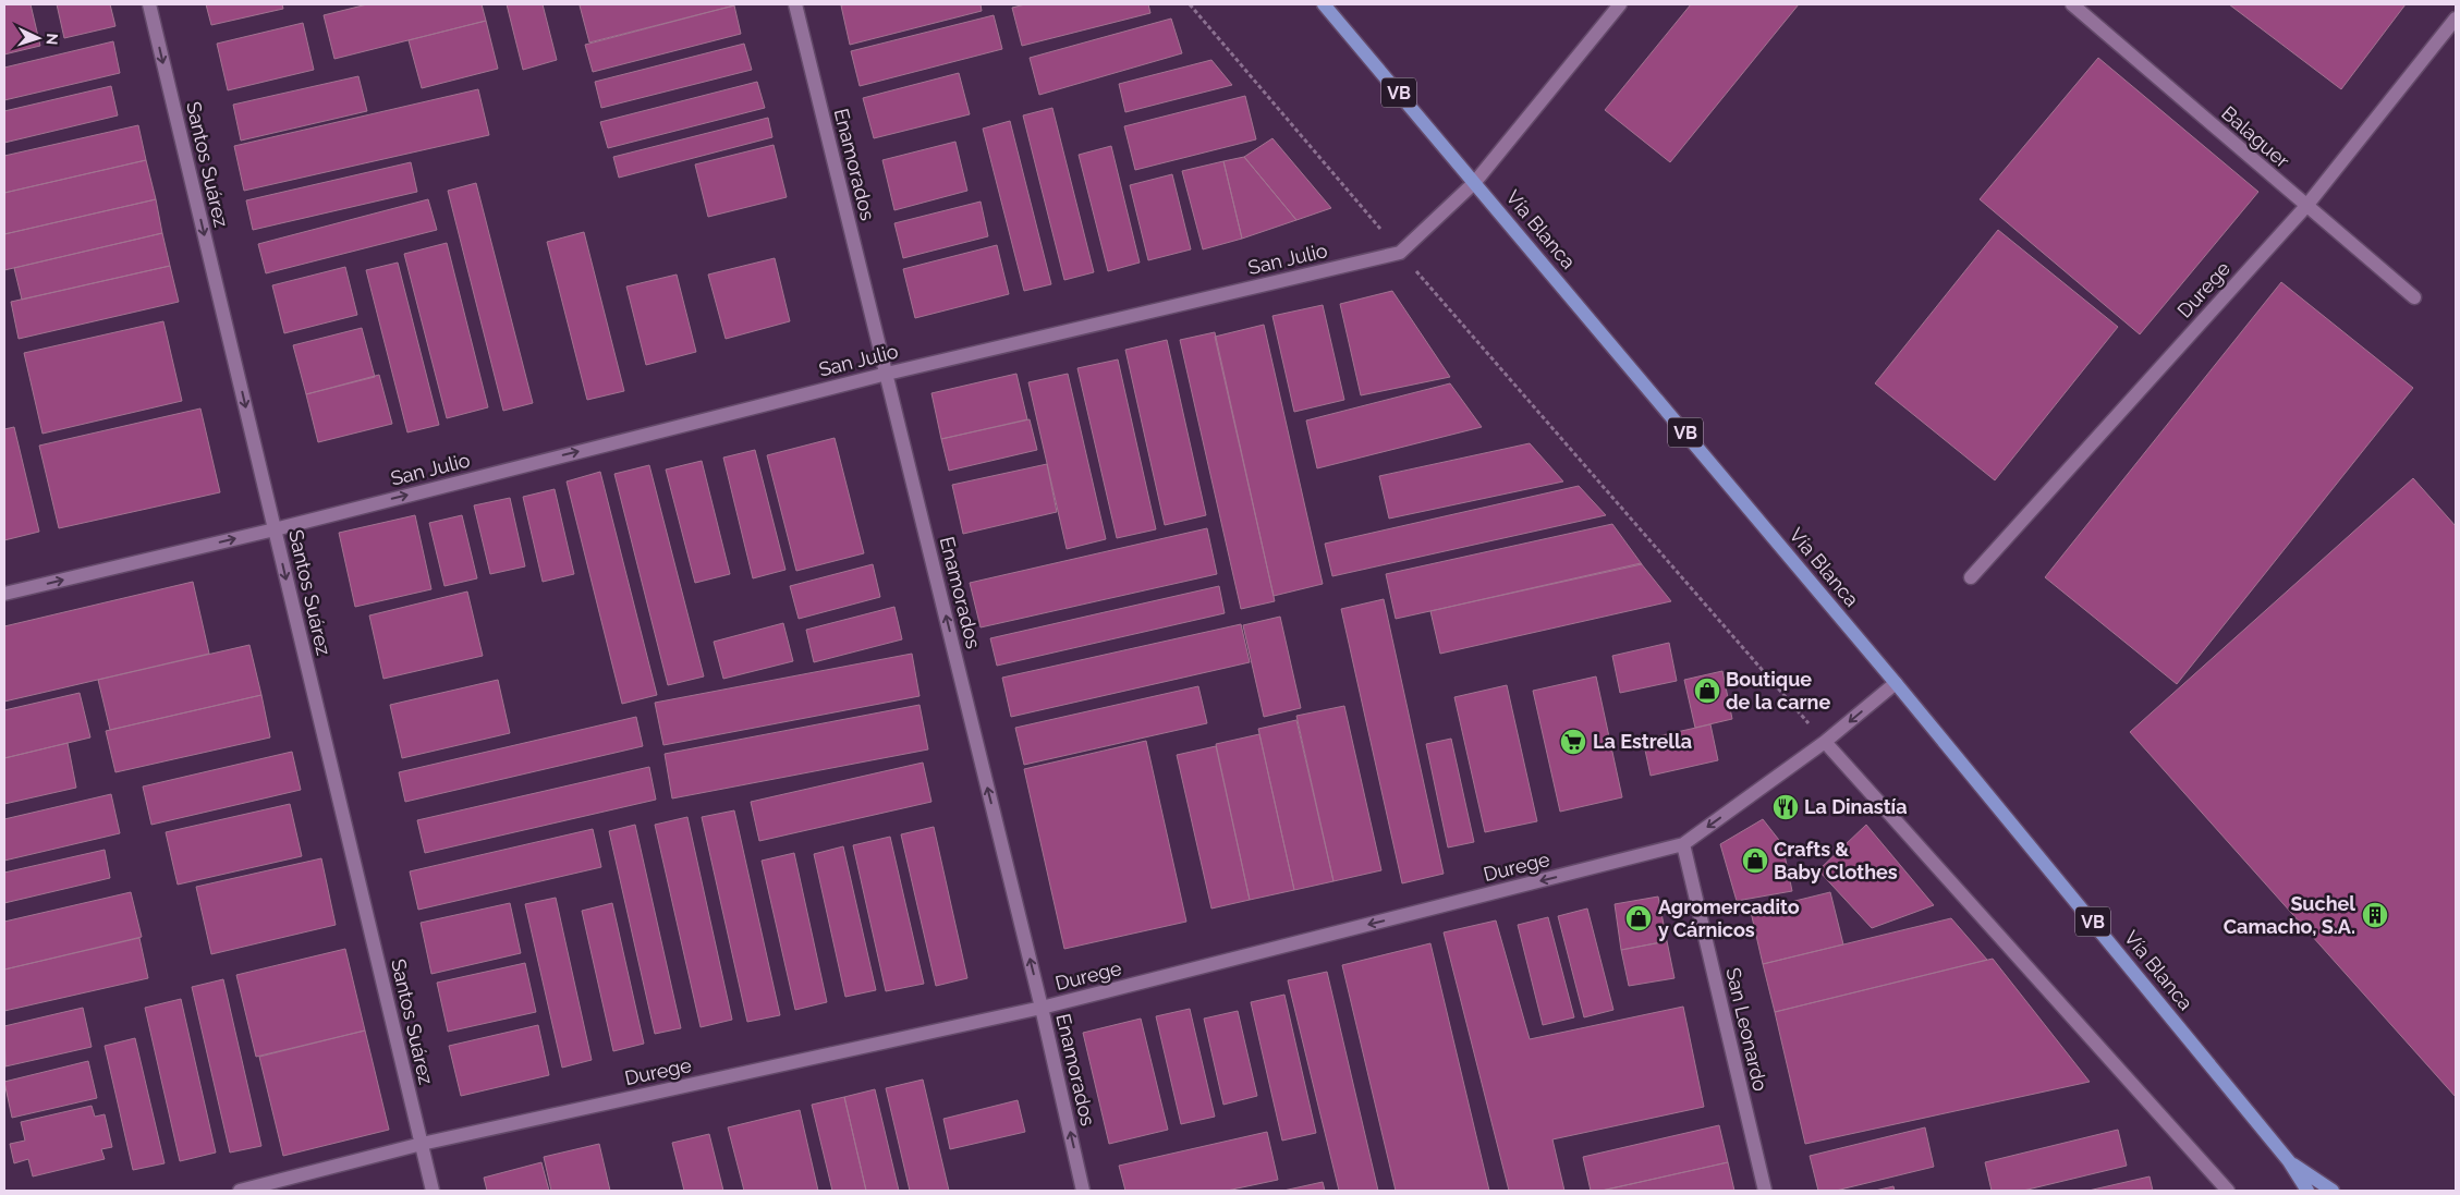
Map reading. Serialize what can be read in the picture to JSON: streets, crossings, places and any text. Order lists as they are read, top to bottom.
{
  "streets": {
    "main road": ["VB", "Vía Blanca"],
    "street": [
      "Balaguer",
      "Santos Suárez",
      "Enamorados",
      "San Julio",
      "Durege",
      "San Leonardo"
    ]
  },
  "crossings": [
    ["Balaguer", "Durege"],
    ["Santos Suárez", "San Julio"],
    ["Santos Suárez", "Durege"],
    ["Enamorados", "San Julio"],
    ["Enamorados", "Durege"],
    ["Vía Blanca", "Durege"],
    ["Durege", "San Leonardo"]
  ],
  "one_way": [
    "Santos Suárez",
    "Enamorados",
    "San Julio",
    "Durege"
  ],
  "places": {
    "shop": ["Boutique de la carne", "Crafts & Baby Clothes", "Agromercadito y Cárnicos"],
    "supermarket": ["La Estrella"],
    "restaurant": ["La Dinastía"],
    "building": ["Suchel Camacho, S.A."]
  },
  "north": "right"
}
